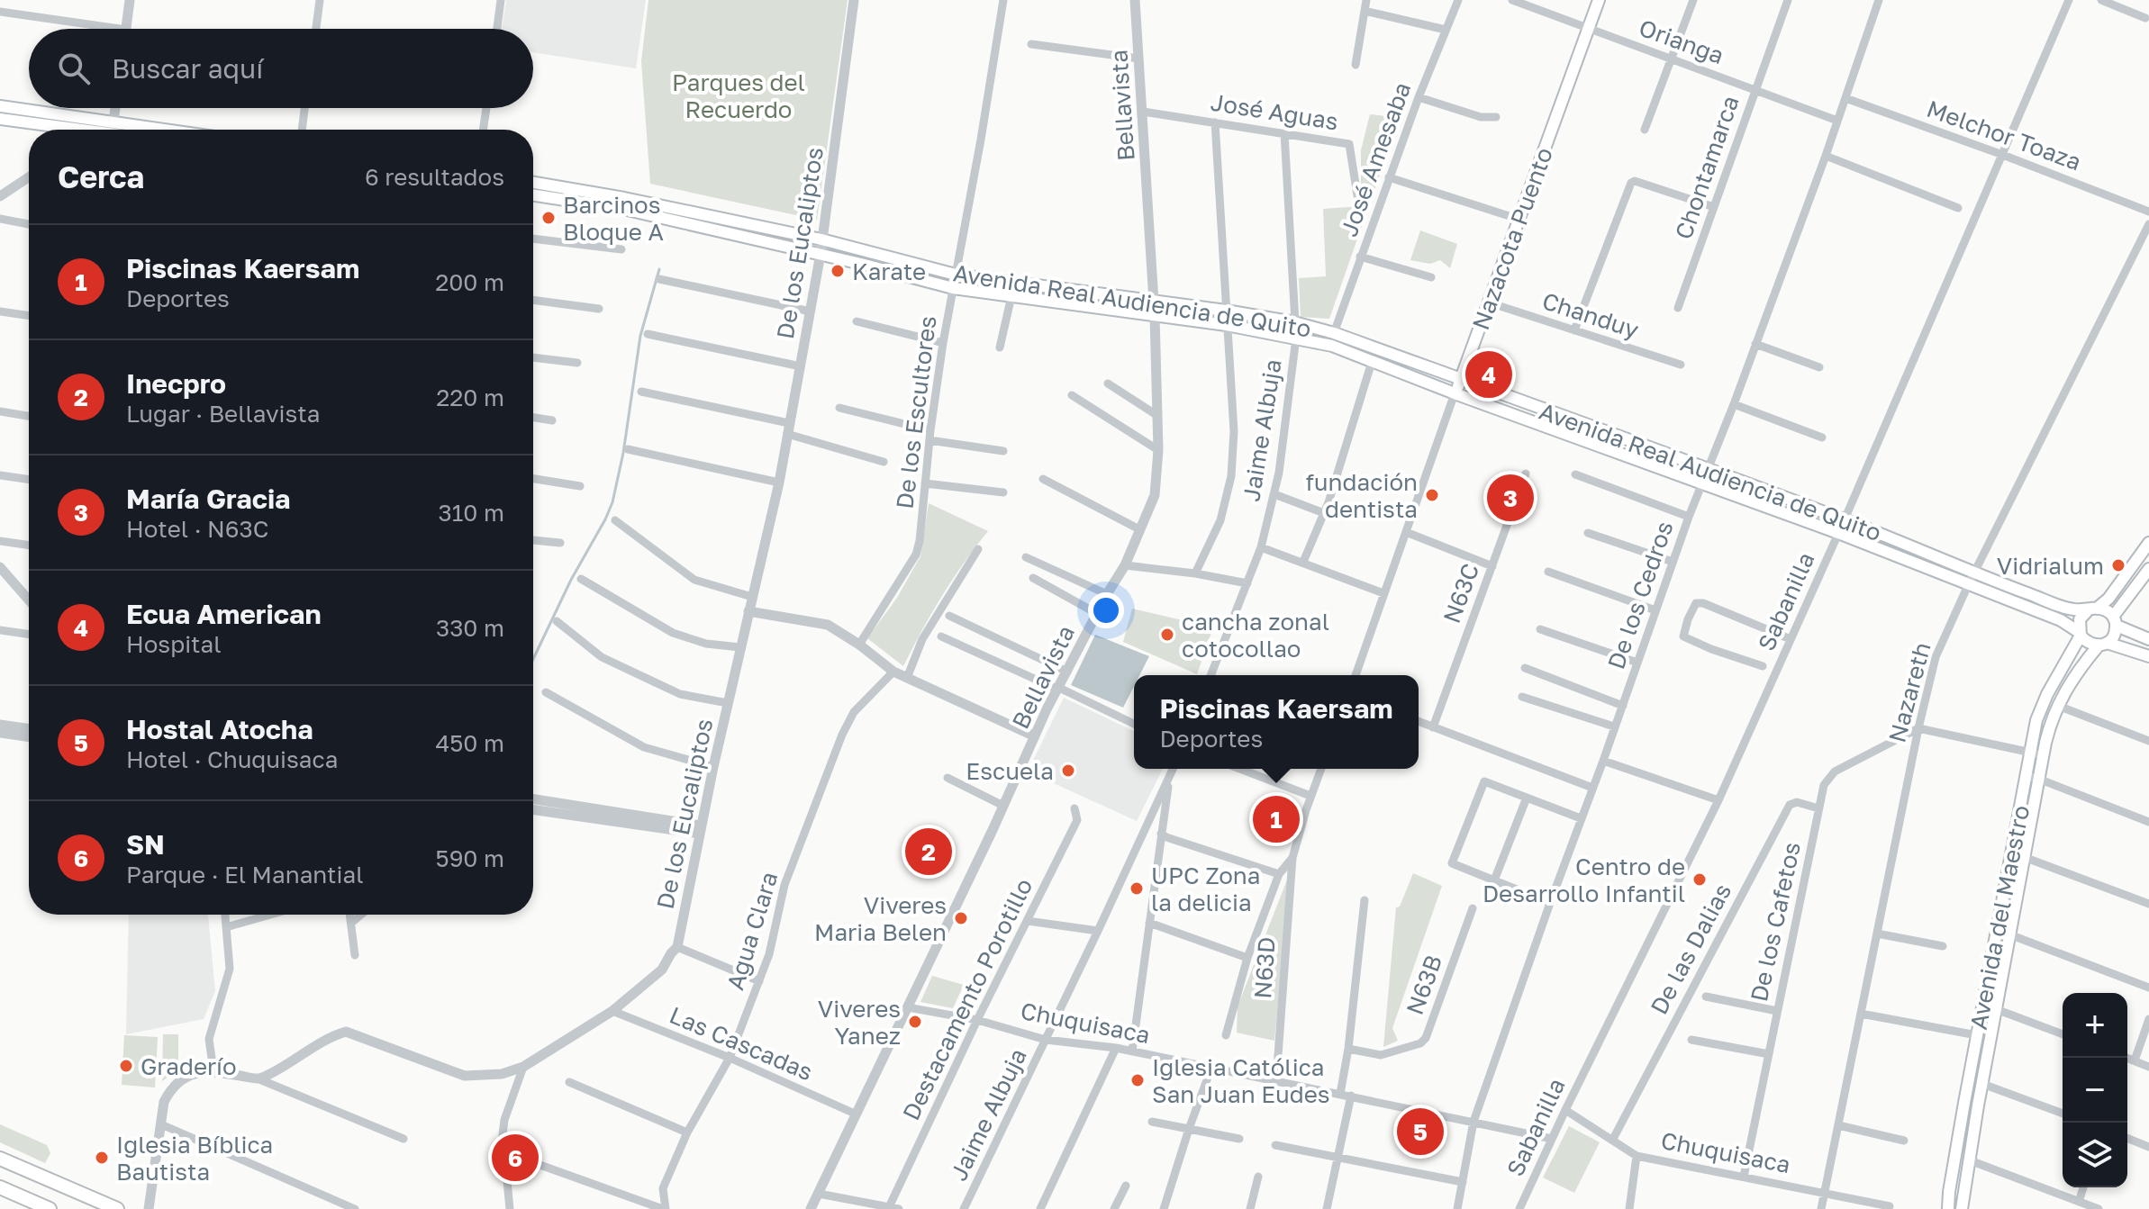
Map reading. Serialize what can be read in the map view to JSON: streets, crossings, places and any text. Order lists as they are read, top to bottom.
{
  "streets": {
    "main road": ["Nazacota Puento", "Avenida Real Audiencia de Quito", "Avenida del Maestro"],
    "street": [
      "Orianga",
      "Bellavista",
      "José Aguas",
      "Melchor Toaza",
      "José Amesaba",
      "Chontamarca",
      "De los Eucaliptos",
      "Chanduy",
      "De los Escultores",
      "Jaime Albuja",
      "N63C",
      "De los Cedros",
      "Sabanilla",
      "Nazareth",
      "De los Cafetos",
      "Agua Clara",
      "De las Dalias",
      "N63D",
      "N63B",
      "Destacamento Porotillo",
      "Chuquisaca",
      "Las Cascadas"
    ]
  },
  "crossings": [
    ["Orianga", "Chontamarca"],
    ["Orianga", "Nazacota Puento"],
    ["Orianga", "De los Cedros"],
    ["Bellavista", "José Aguas"],
    ["Bellavista", "Avenida Real Audiencia de Quito"],
    ["Bellavista", "Chuquisaca"],
    ["Bellavista", "Las Cascadas"],
    ["José Aguas", "Jaime Albuja"],
    ["Melchor Toaza", "De los Cedros"],
    ["Melchor Toaza", "Sabanilla"],
    ["José Amesaba", "Avenida Real Audiencia de Quito"],
    ["Nazacota Puento", "Avenida Real Audiencia de Quito"],
    ["Nazacota Puento", "Chanduy"],
    ["De los Eucaliptos", "Avenida Real Audiencia de Quito"],
    ["De los Eucaliptos", "Las Cascadas"],
    ["Avenida Real Audiencia de Quito", "De los Escultores"],
    ["Avenida Real Audiencia de Quito", "Jaime Albuja"],
    ["Avenida Real Audiencia de Quito", "De los Cedros"],
    ["Avenida Real Audiencia de Quito", "Sabanilla"],
    ["Avenida Real Audiencia de Quito", "Nazareth"],
    ["Avenida Real Audiencia de Quito", "Avenida del Maestro"],
    ["Jaime Albuja", "Chuquisaca"],
    ["De los Cedros", "Chuquisaca"],
    ["Sabanilla", "Chuquisaca"],
    ["Nazareth", "De los Cafetos"],
    ["Nazareth", "Chuquisaca"],
    ["De los Cafetos", "De las Dalias"],
    ["De los Cafetos", "Chuquisaca"],
    ["Agua Clara", "Las Cascadas"],
    ["De las Dalias", "Chuquisaca"],
    ["N63D", "Chuquisaca"],
    ["Destacamento Porotillo", "Chuquisaca"]
  ],
  "parks": ["Parques del Recuerdo"],
  "places": [
    "Barcinos Bloque A",
    "Karate",
    "fundación dentista",
    "Vidrialum",
    "cancha zonal cotocollao",
    "Escuela",
    "Centro de Desarrollo Infantil",
    "UPC Zona la delicia",
    "Viveres Maria Belen",
    "Viveres Yanez",
    "Graderío",
    "Iglesia Católica San Juan Eudes",
    "Iglesia Bíblica Bautista"
  ],
  "page": {
    "search": "Buscar aquí",
    "heading": ["Cerca", "6 resultados"],
    "list": [
      {
        "mark": "1",
        "name": "Piscinas Kaersam",
        "note": "Deportes",
        "value": "200 m"
      },
      {
        "mark": "2",
        "name": "Inecpro",
        "note": "Lugar · Bellavista",
        "value": "220 m"
      },
      {
        "mark": "3",
        "name": "María Gracia",
        "note": "Hotel · N63C",
        "value": "310 m"
      },
      {
        "mark": "4",
        "name": "Ecua American",
        "note": "Hospital",
        "value": "330 m"
      },
      {
        "mark": "5",
        "name": "Hostal Atocha",
        "note": "Hotel · Chuquisaca",
        "value": "450 m"
      },
      {
        "mark": "6",
        "name": "SN",
        "note": "Parque · El Manantial",
        "value": "590 m"
      }
    ],
    "pins": [
      "4",
      "3",
      "1",
      "2",
      "5",
      "6"
    ],
    "popup": ["Piscinas Kaersam", "Deportes"],
    "map_buttons": ["+", "−"]
  }
}
